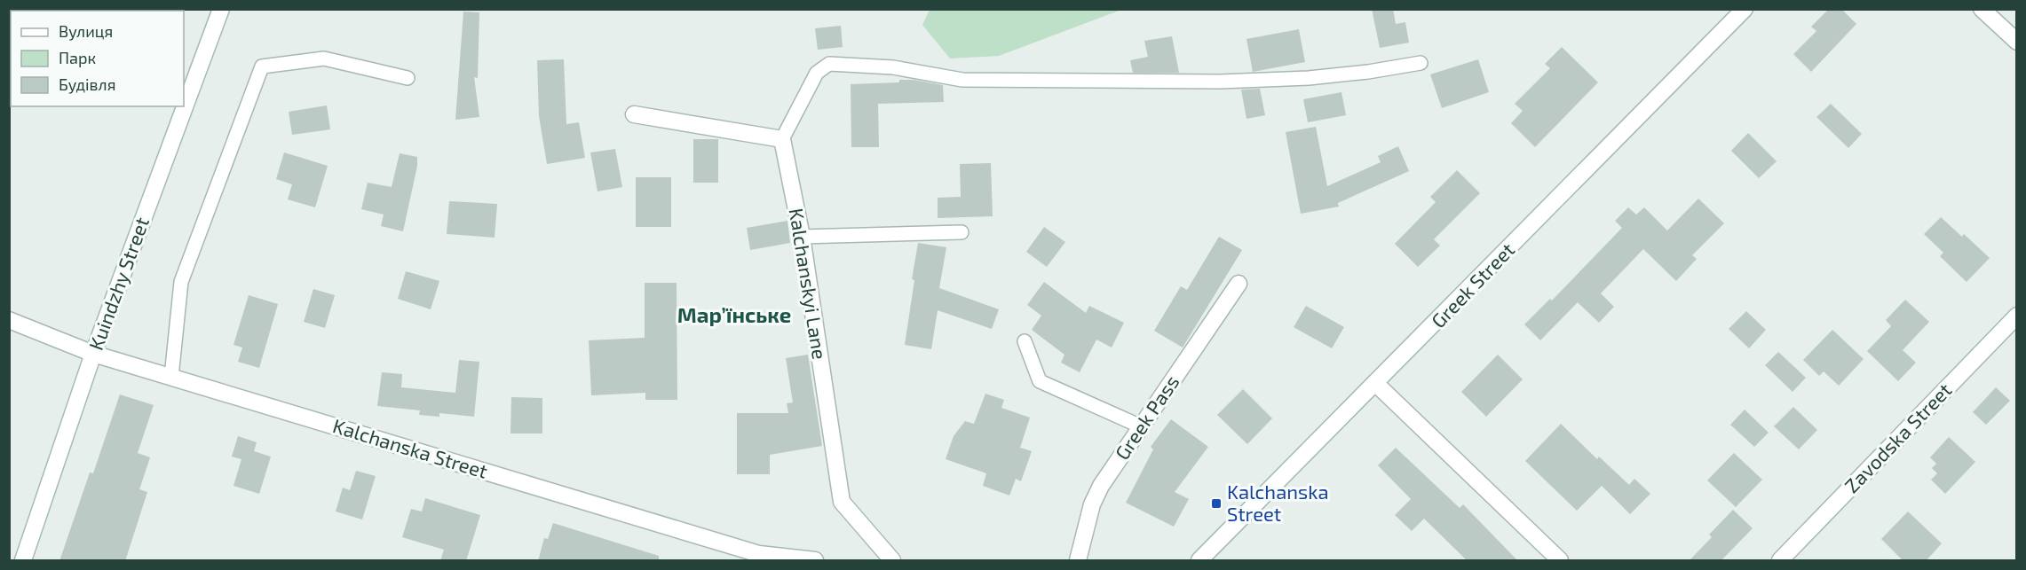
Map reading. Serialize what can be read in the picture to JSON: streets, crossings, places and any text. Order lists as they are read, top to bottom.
{
  "streets": {
    "street": [
      "Kuindzhy Street",
      "Kalchanskyi Lane",
      "Greek Street",
      "Greek Pass",
      "Zavodska Street",
      "Kalchanska Street"
    ]
  },
  "crossings": [
    ["Kuindzhy Street", "Kalchanska Street"]
  ],
  "districts": ["Мар’їнське"],
  "places": {
    "transit": ["Kalchanska Street"]
  },
  "legend": ["Вулиця", "Парк", "Будівля"]
}
